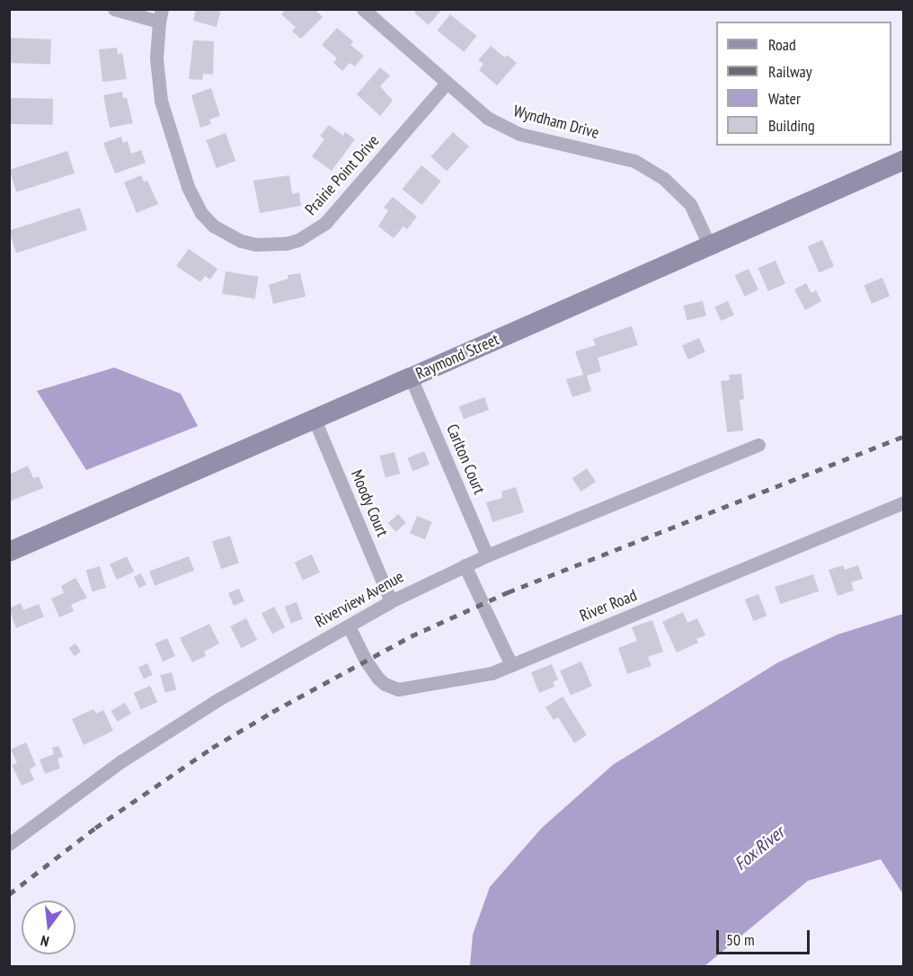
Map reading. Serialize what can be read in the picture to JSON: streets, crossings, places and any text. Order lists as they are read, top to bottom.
{
  "streets": {
    "street": [
      "Wyndham Drive",
      "Prairie Point Drive",
      "Raymond Street",
      "Carlton Court",
      "Moody Court",
      "Riverview Avenue",
      "River Road"
    ]
  },
  "crossings": [
    ["Wyndham Drive", "Prairie Point Drive"],
    ["Wyndham Drive", "Raymond Street"],
    ["Raymond Street", "Carlton Court"],
    ["Raymond Street", "Moody Court"],
    ["Carlton Court", "Riverview Avenue"],
    ["Moody Court", "Riverview Avenue"],
    ["Riverview Avenue", "River Road"]
  ],
  "water": ["Fox River"],
  "legend": [
    "Road",
    "Railway",
    "Water",
    "Building"
  ],
  "scale_bar": "50 m",
  "north": "bottom"
}
